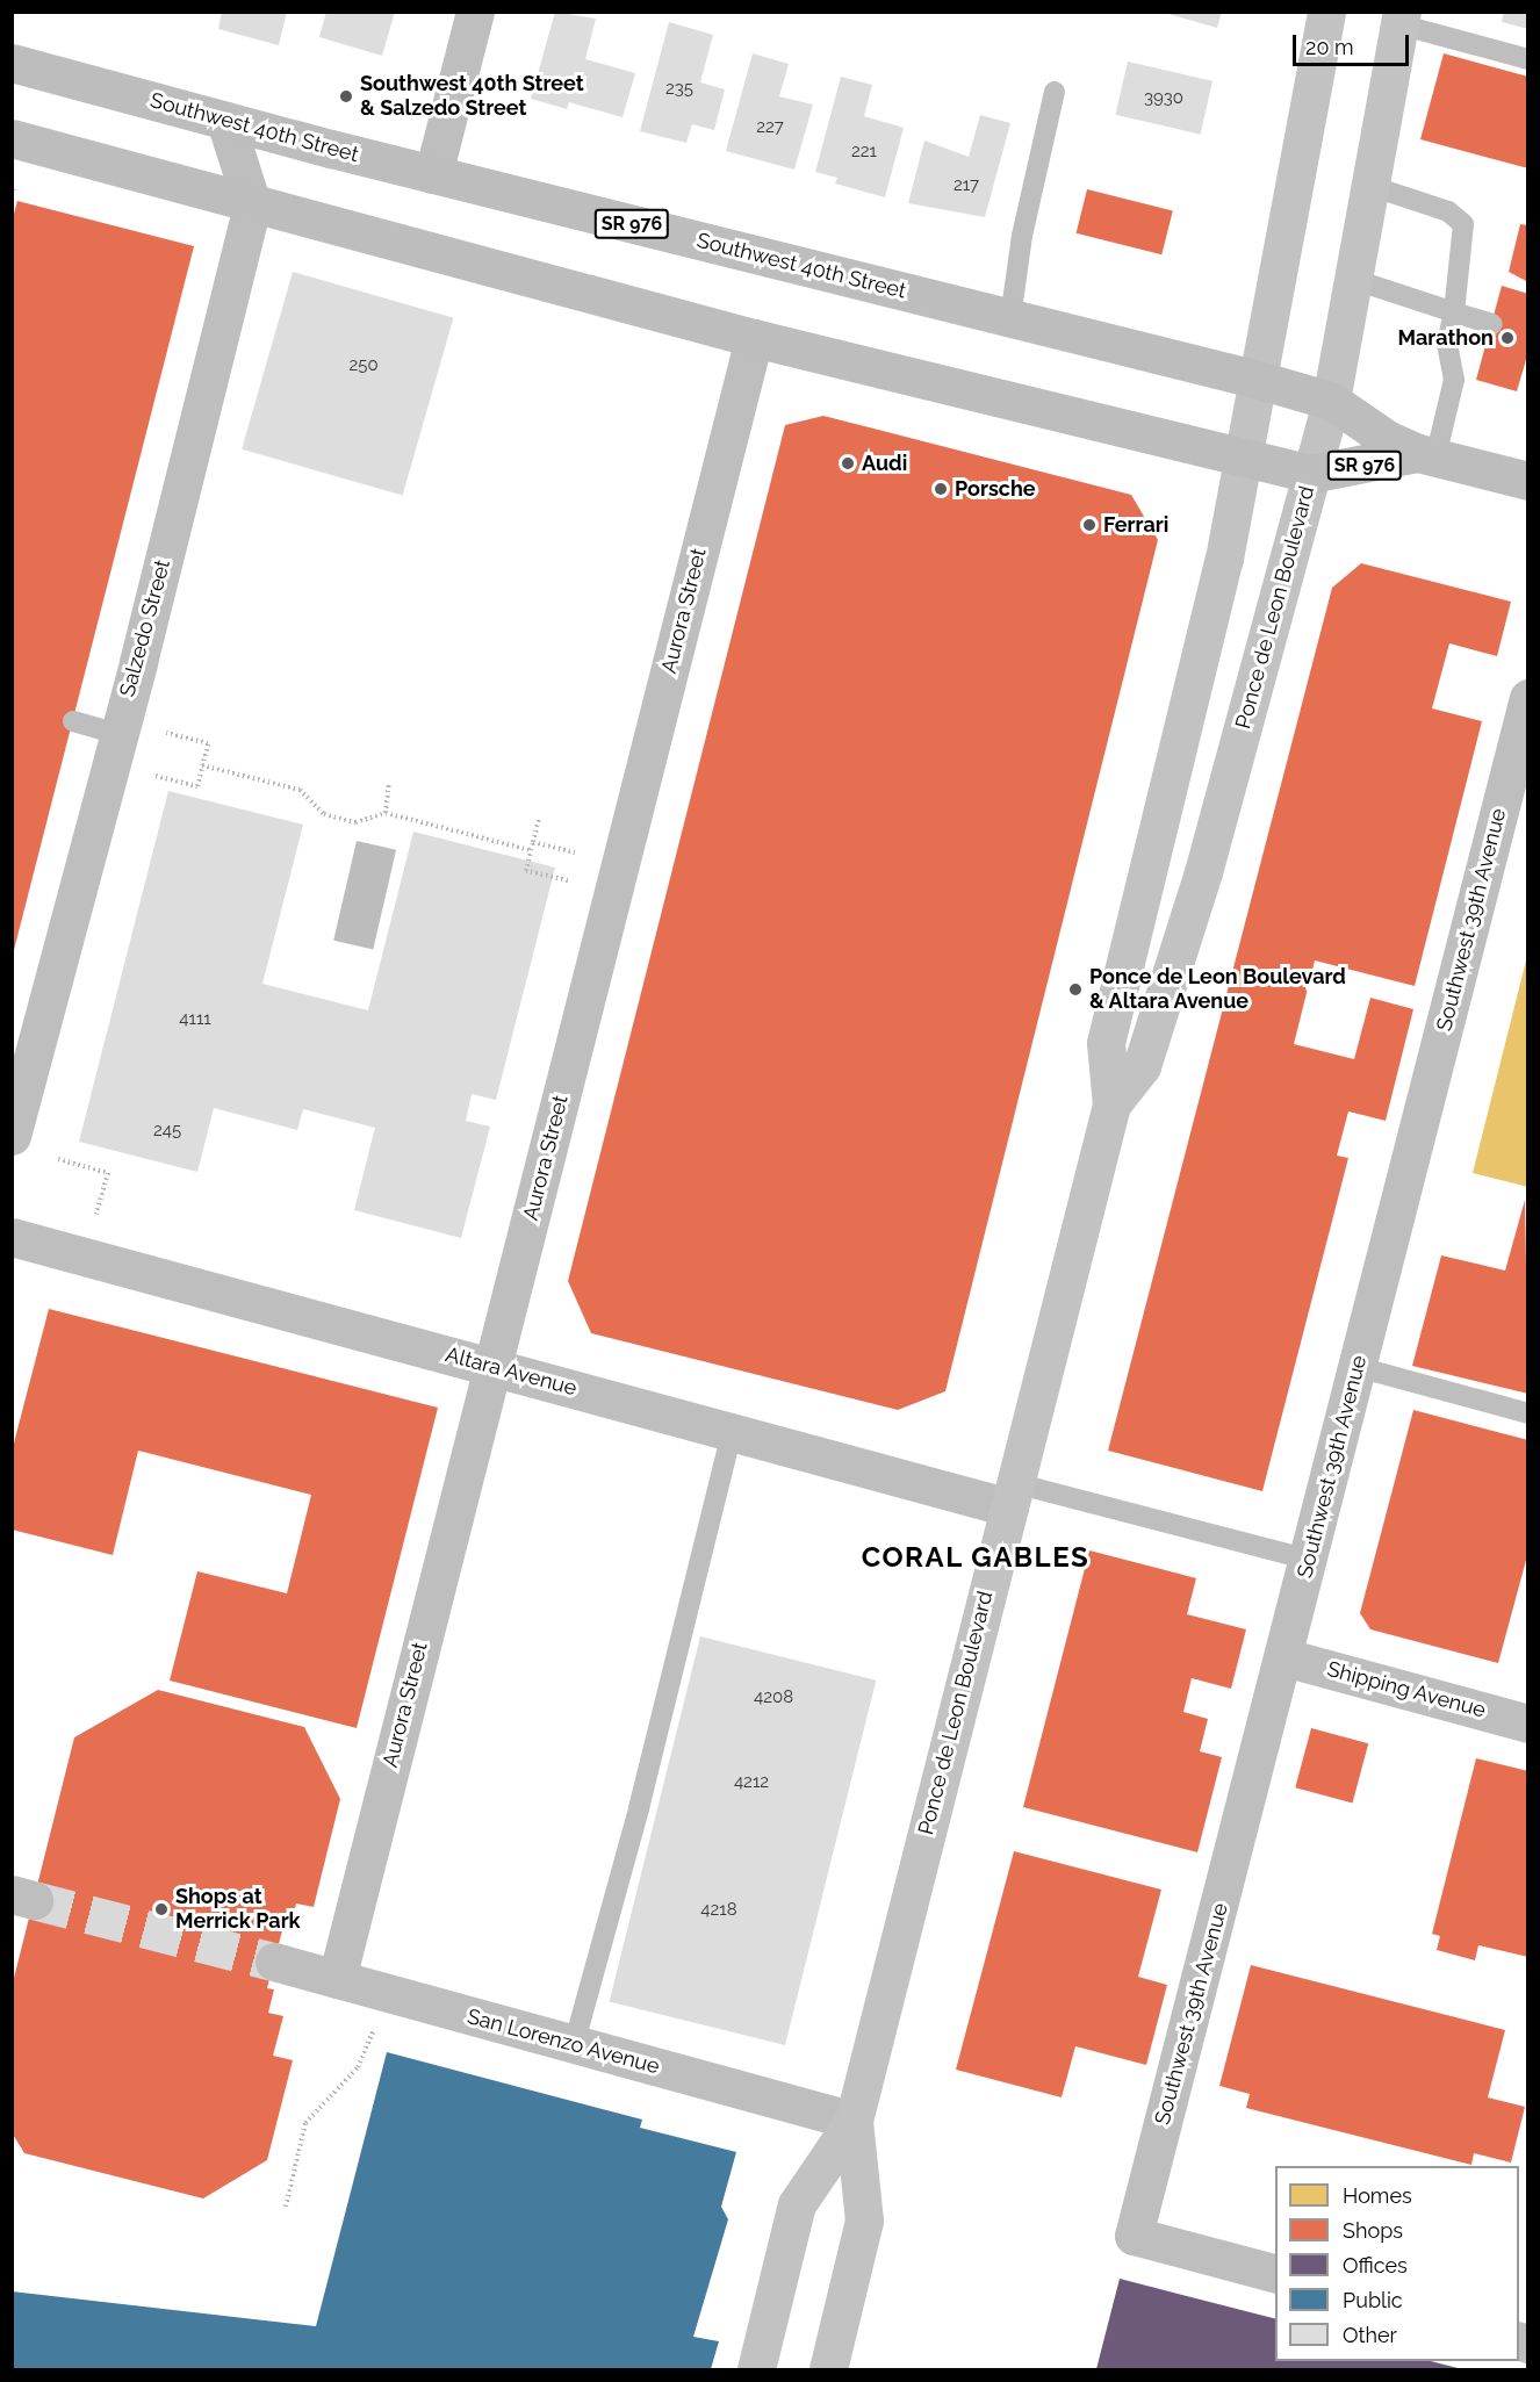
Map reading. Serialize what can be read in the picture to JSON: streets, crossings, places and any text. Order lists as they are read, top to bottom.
{
  "streets": {
    "main road": ["Southwest 40th Street", "SR 976"],
    "street": [
      "Ponce de Leon Boulevard",
      "Aurora Street",
      "Salzedo Street",
      "Southwest 39th Avenue",
      "Altara Avenue",
      "Shipping Avenue",
      "San Lorenzo Avenue"
    ]
  },
  "crossings": [
    ["Southwest 40th Street", "Ponce de Leon Boulevard"],
    ["Southwest 40th Street", "Aurora Street"],
    ["Southwest 40th Street", "Salzedo Street"],
    ["Ponce de Leon Boulevard", "Altara Avenue"],
    ["Ponce de Leon Boulevard", "San Lorenzo Avenue"],
    ["Aurora Street", "Altara Avenue"],
    ["Aurora Street", "San Lorenzo Avenue"],
    ["Southwest 39th Avenue", "Shipping Avenue"]
  ],
  "districts": ["CORAL GABLES"],
  "places": [
    "Southwest 40th Street & Salzedo Street",
    "Marathon",
    "Audi",
    "Porsche",
    "Ferrari",
    "Ponce de Leon Boulevard & Altara Avenue",
    "Shops at Merrick Park"
  ],
  "house_numbers": [
    "235",
    "3930",
    "227",
    "221",
    "217",
    "250",
    "4111",
    "245",
    "4208",
    "4212",
    "4218"
  ],
  "legend": [
    "Homes",
    "Shops",
    "Offices",
    "Public",
    "Other"
  ],
  "scale_bar": "20 m"
}
